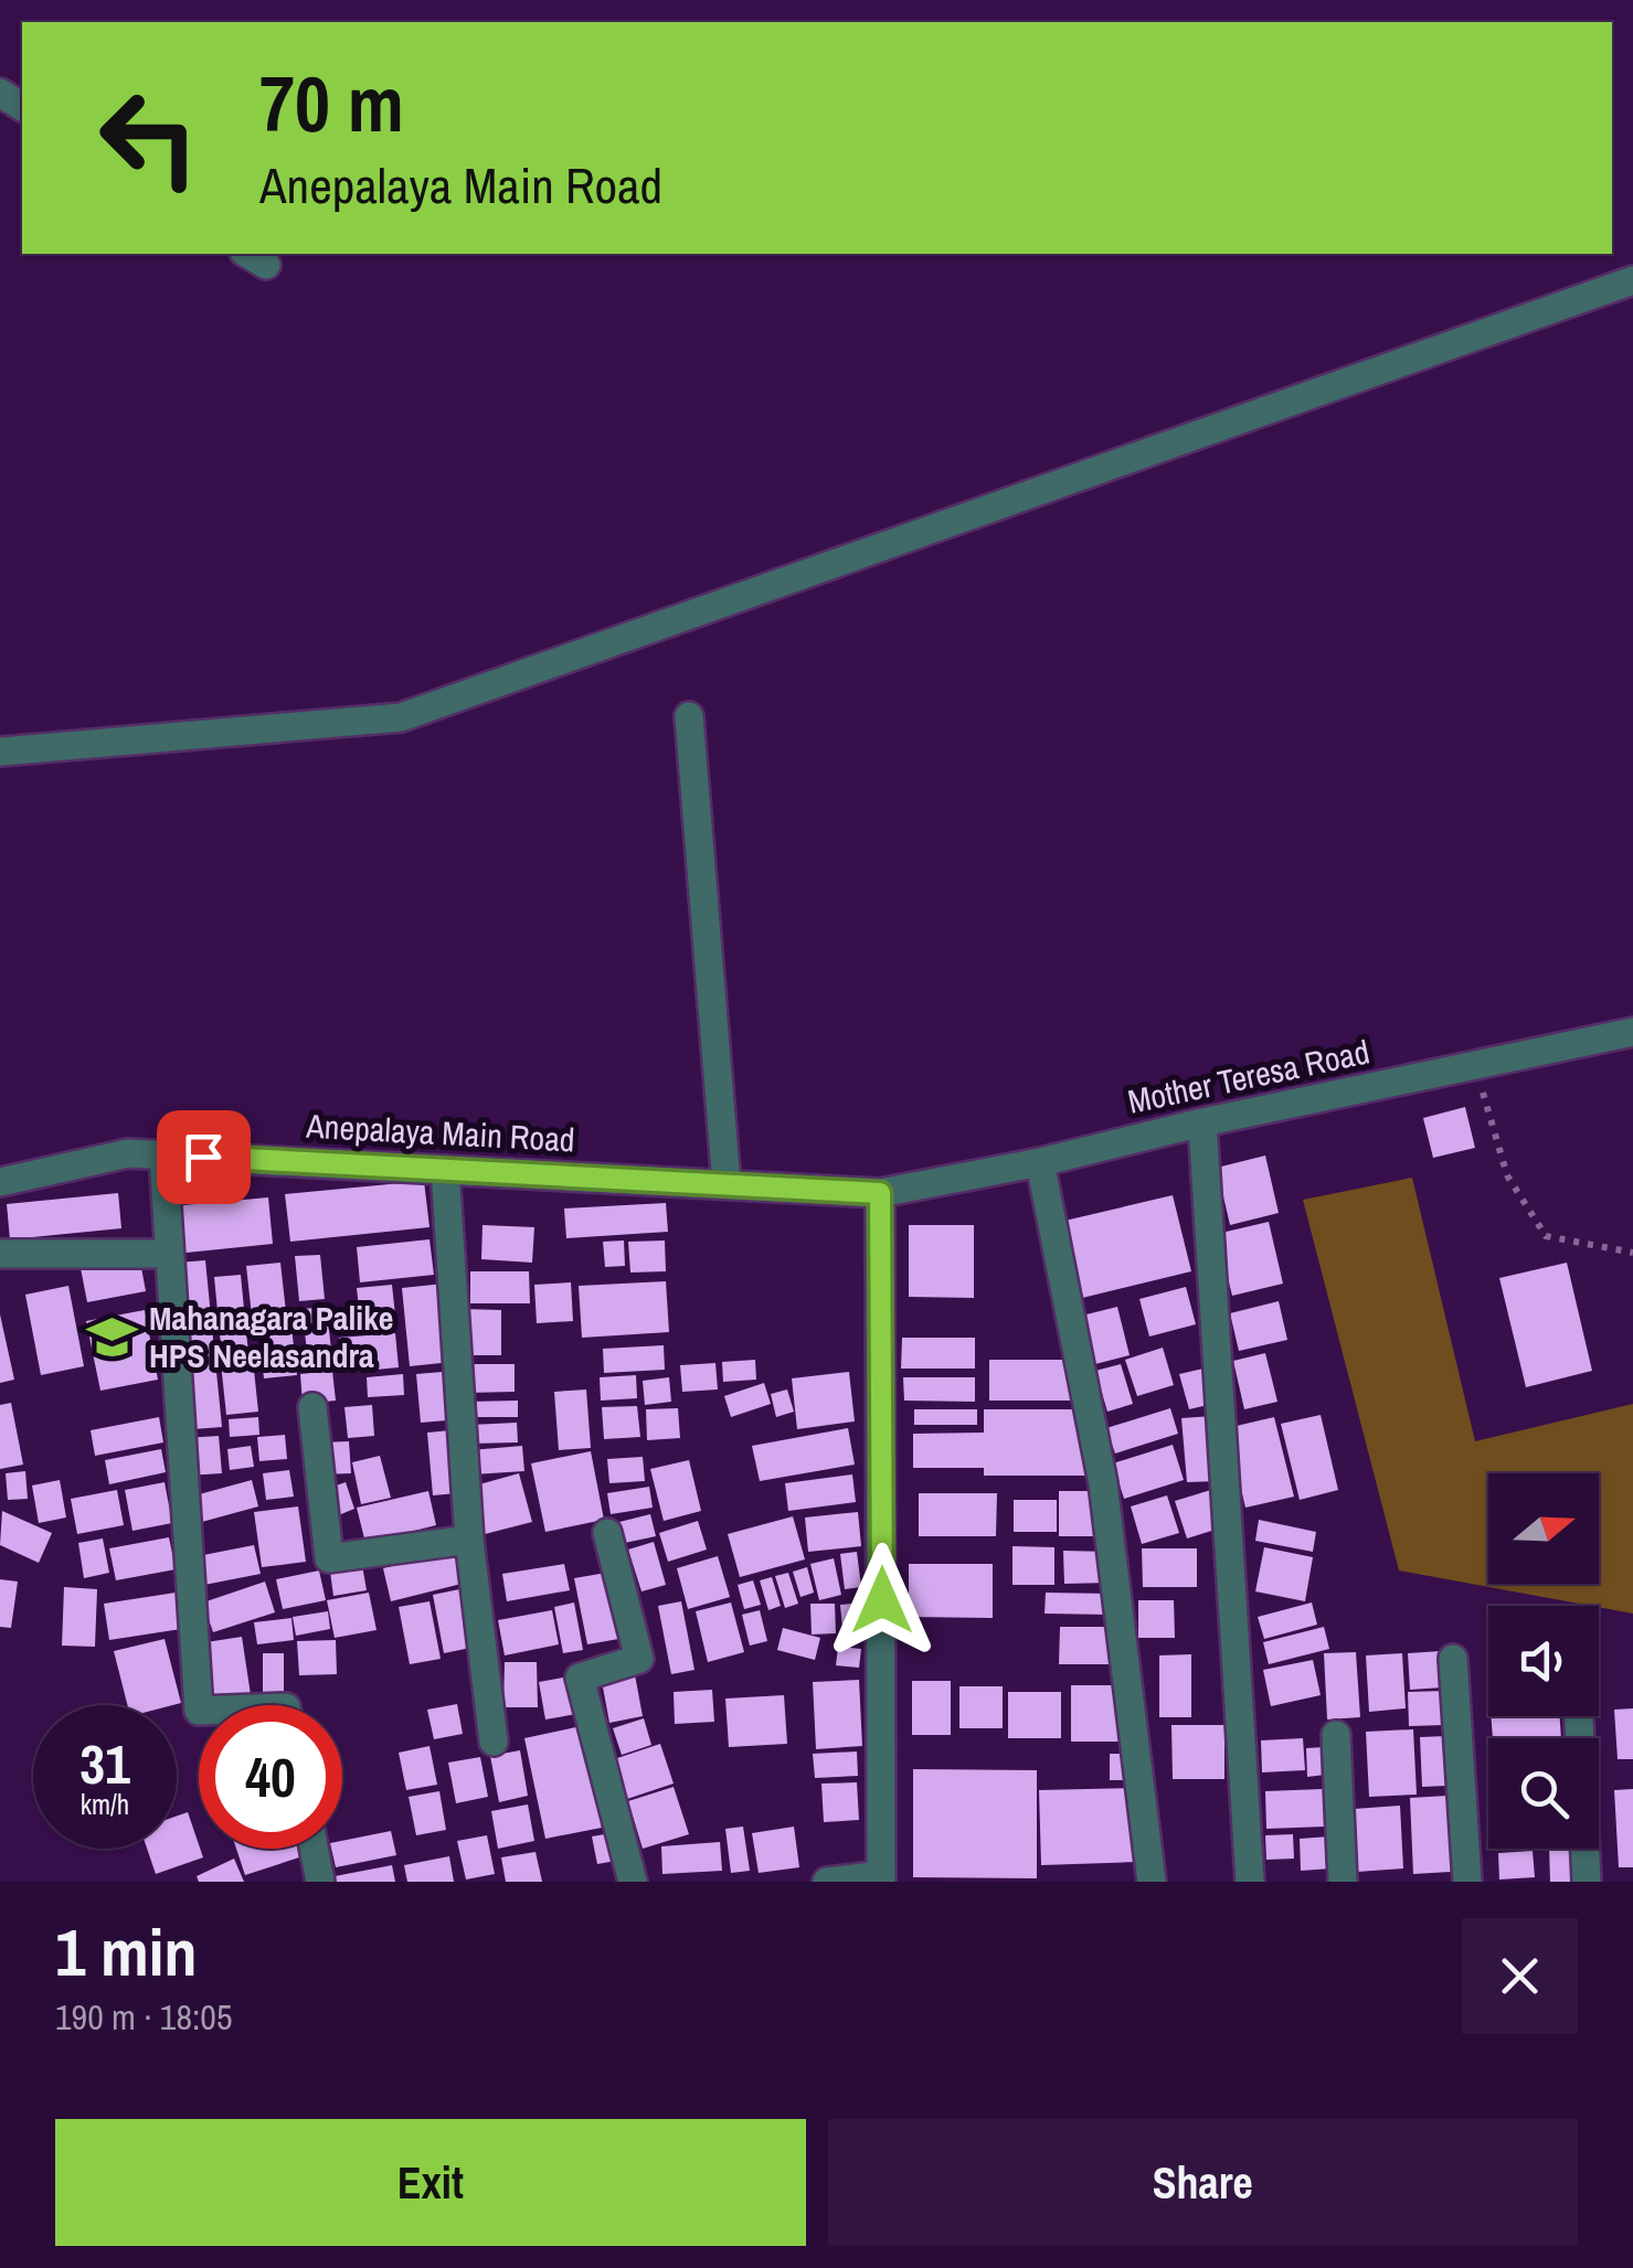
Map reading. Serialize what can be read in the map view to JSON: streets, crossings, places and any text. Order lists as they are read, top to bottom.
{
  "streets": {
    "street": ["Mother Teresa Road", "Anepalaya Main Road"]
  },
  "crossings": [
    ["Mother Teresa Road", "Anepalaya Main Road"]
  ],
  "places": {
    "school or university": ["Mahanagara Palike HPS Neelasandra"]
  },
  "north": "right",
  "page": {
    "turn": ["70 m", "Anepalaya Main Road"],
    "speed": "31 km/h",
    "limit": "40",
    "heading": ["1 min", "190 m · 18:05"],
    "buttons": ["Exit", "Share"]
  }
}
